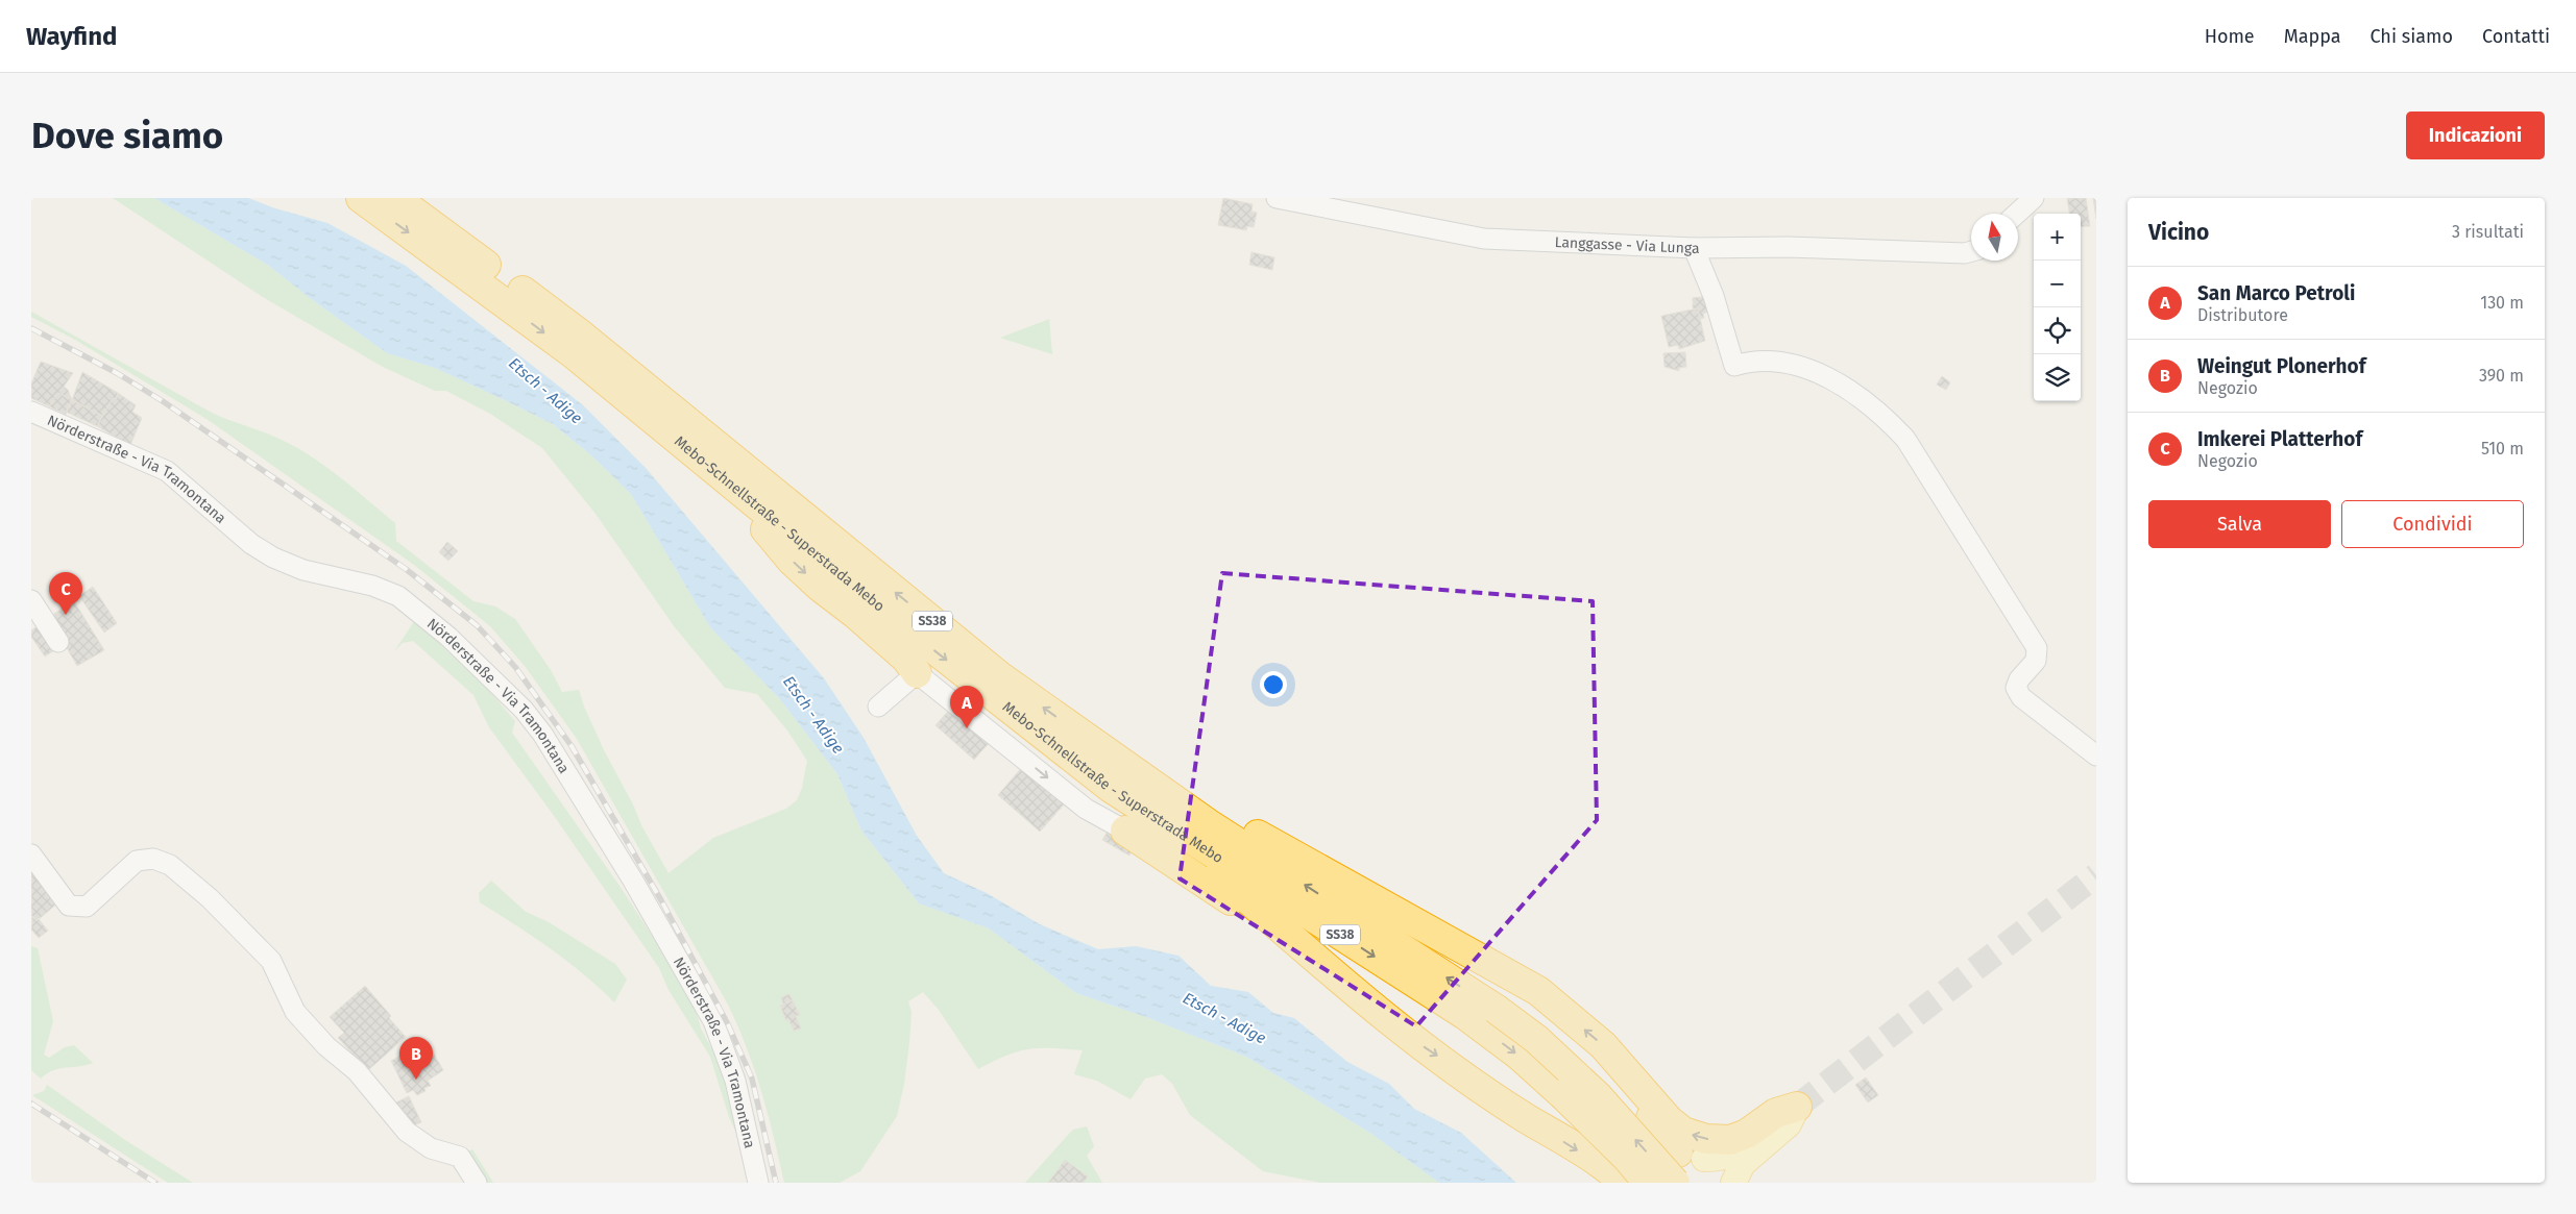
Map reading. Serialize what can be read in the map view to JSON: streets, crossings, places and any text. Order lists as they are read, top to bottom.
{
  "streets": {
    "highway": ["Mebo-Schnellstraße - Superstrada Mebo", "SS38"],
    "street": ["Langgasse - Via Lunga", "Nörderstraße - Via Tramontana"]
  },
  "water": ["Etsch - Adige"],
  "north": "top",
  "page": {
    "header": "Wayfind",
    "nav": [
      "Home",
      "Mappa",
      "Chi siamo",
      "Contatti"
    ],
    "buttons": [
      "Indicazioni",
      ["Salva", "Condividi"]
    ],
    "title": "Dove siamo",
    "heading": ["Vicino", "3 risultati"],
    "map_buttons": ["+", "−"],
    "list": [
      {
        "mark": "A",
        "name": "San Marco Petroli",
        "note": "Distributore",
        "value": "130 m"
      },
      {
        "mark": "B",
        "name": "Weingut Plonerhof",
        "note": "Negozio",
        "value": "390 m"
      },
      {
        "mark": "C",
        "name": "Imkerei Platterhof",
        "note": "Negozio",
        "value": "510 m"
      }
    ],
    "pins": ["C", "A", "B"]
  }
}
